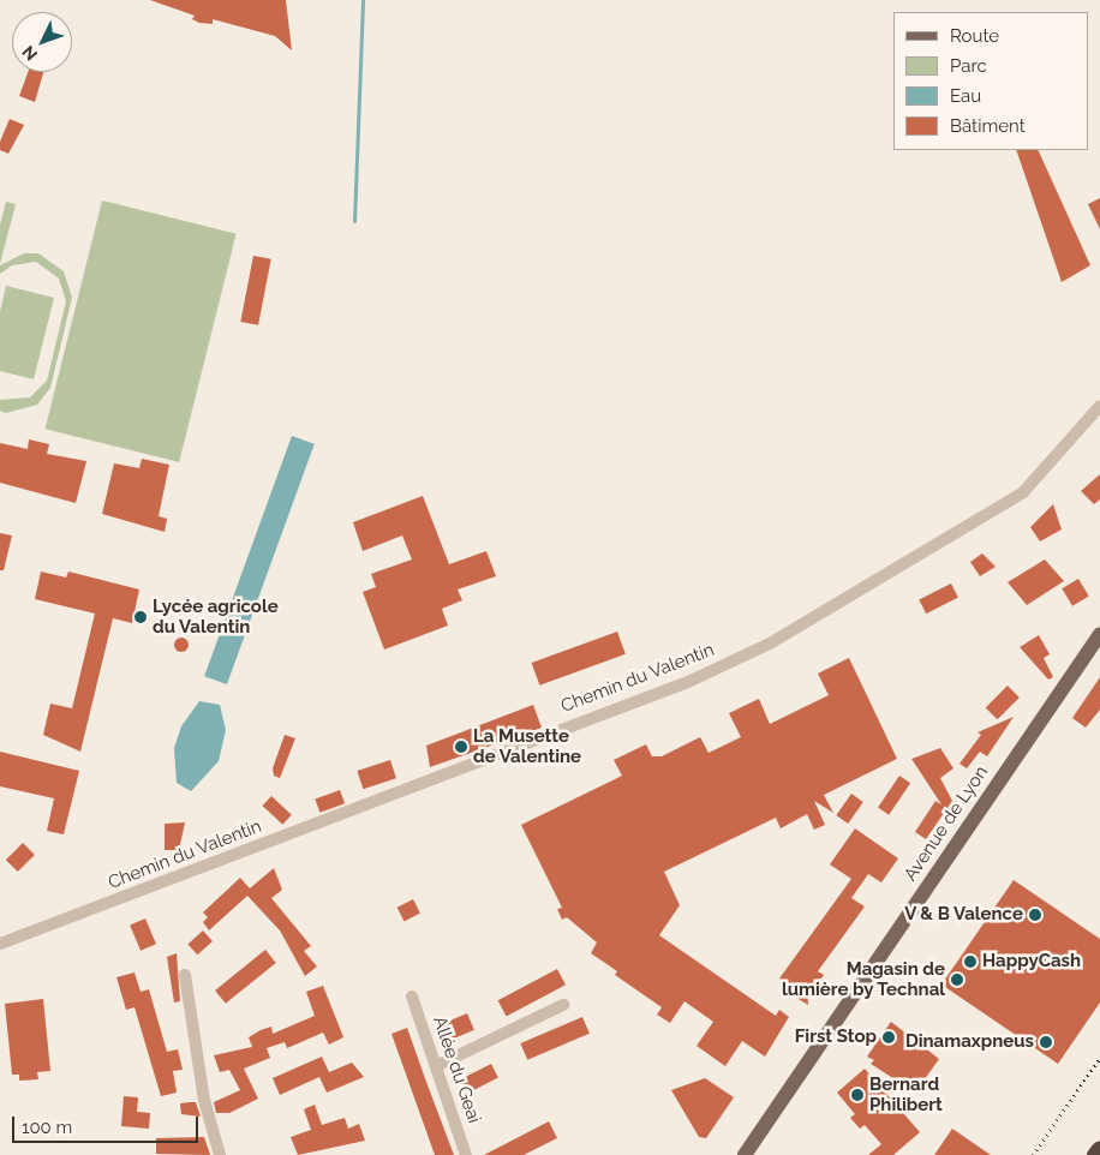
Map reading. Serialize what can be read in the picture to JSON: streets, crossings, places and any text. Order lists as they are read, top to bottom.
{
  "streets": {
    "main road": ["Avenue de Lyon"],
    "street": ["Chemin du Valentin", "Allée du Geai"]
  },
  "places": [
    "Lycée agricole du Valentin",
    "La Musette de Valentine",
    "V & B Valence",
    "HappyCash",
    "Magasin de lumière by Technal",
    "First Stop",
    "Dinamaxpneus",
    "Bernard Philibert"
  ],
  "legend": [
    "Route",
    "Parc",
    "Eau",
    "Bâtiment"
  ],
  "scale_bar": "100 m",
  "north": "bottom left"
}
